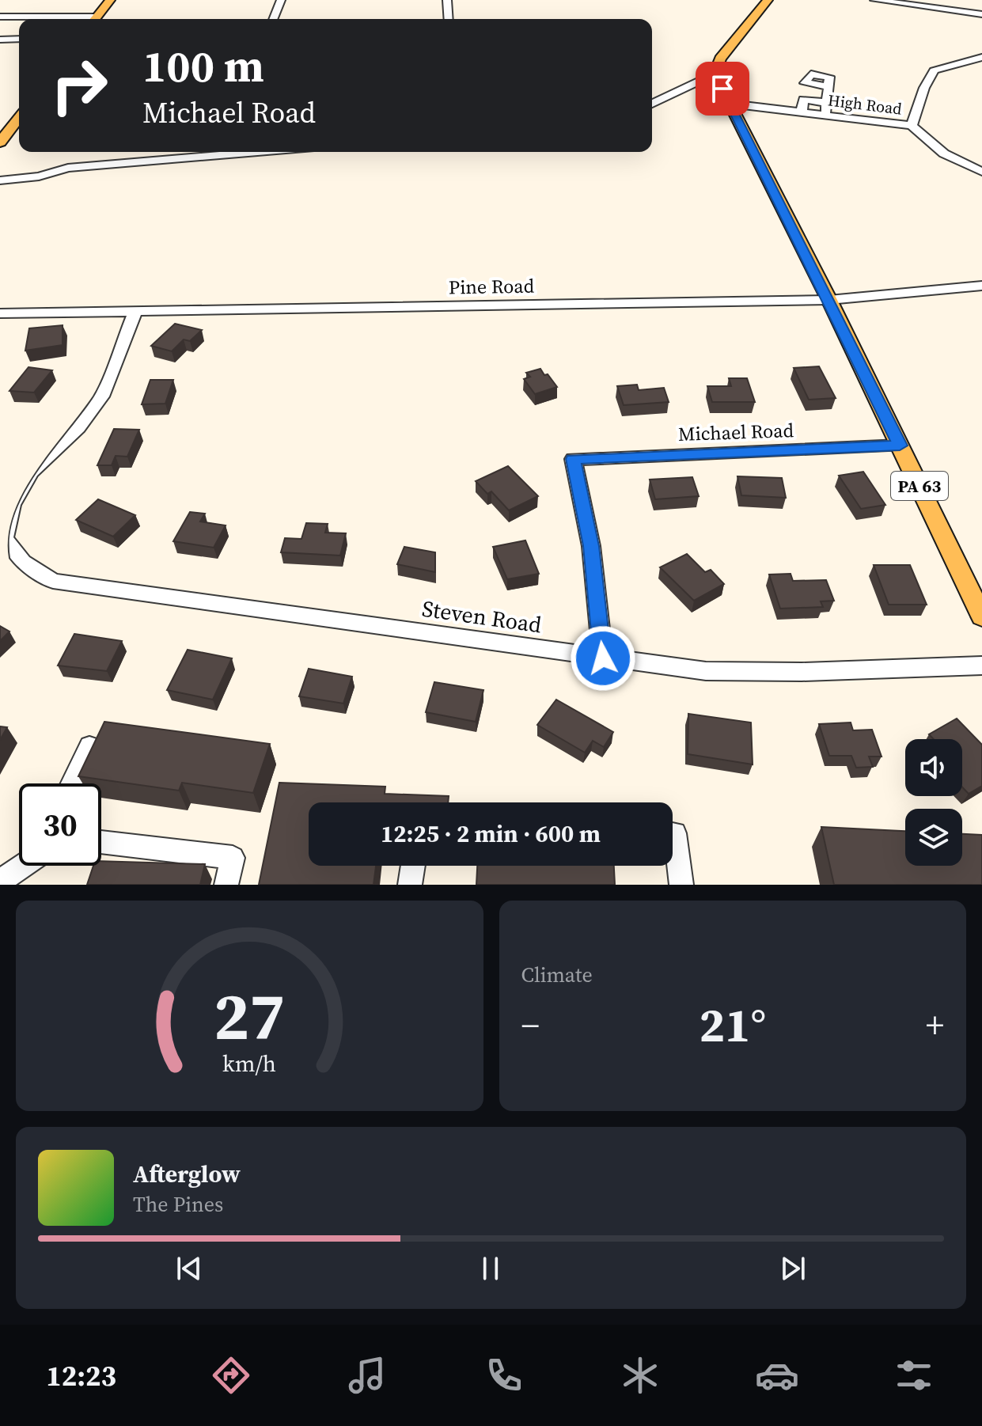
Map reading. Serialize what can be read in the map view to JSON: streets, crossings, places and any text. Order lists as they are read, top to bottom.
{
  "streets": {
    "main road": ["PA 63"],
    "street": [
      "High Road",
      "Pine Road",
      "Michael Road",
      "Steven Road"
    ]
  },
  "crossings": [
    ["High Road", "PA 63"],
    ["Pine Road", "PA 63"],
    ["Pine Road", "Steven Road"],
    ["Michael Road", "PA 63"],
    ["Michael Road", "Steven Road"]
  ],
  "page": {
    "turn": ["100 m", "Michael Road"],
    "limit": "30",
    "trip": "12:25 · 2 min · 600 m",
    "tile": "Climate",
    "heat": ["−", "21°", "+"],
    "song": ["Afterglow", "The Pines"],
    "tabs": "12:23",
    "gauge": ["27", "km/h"]
  }
}
